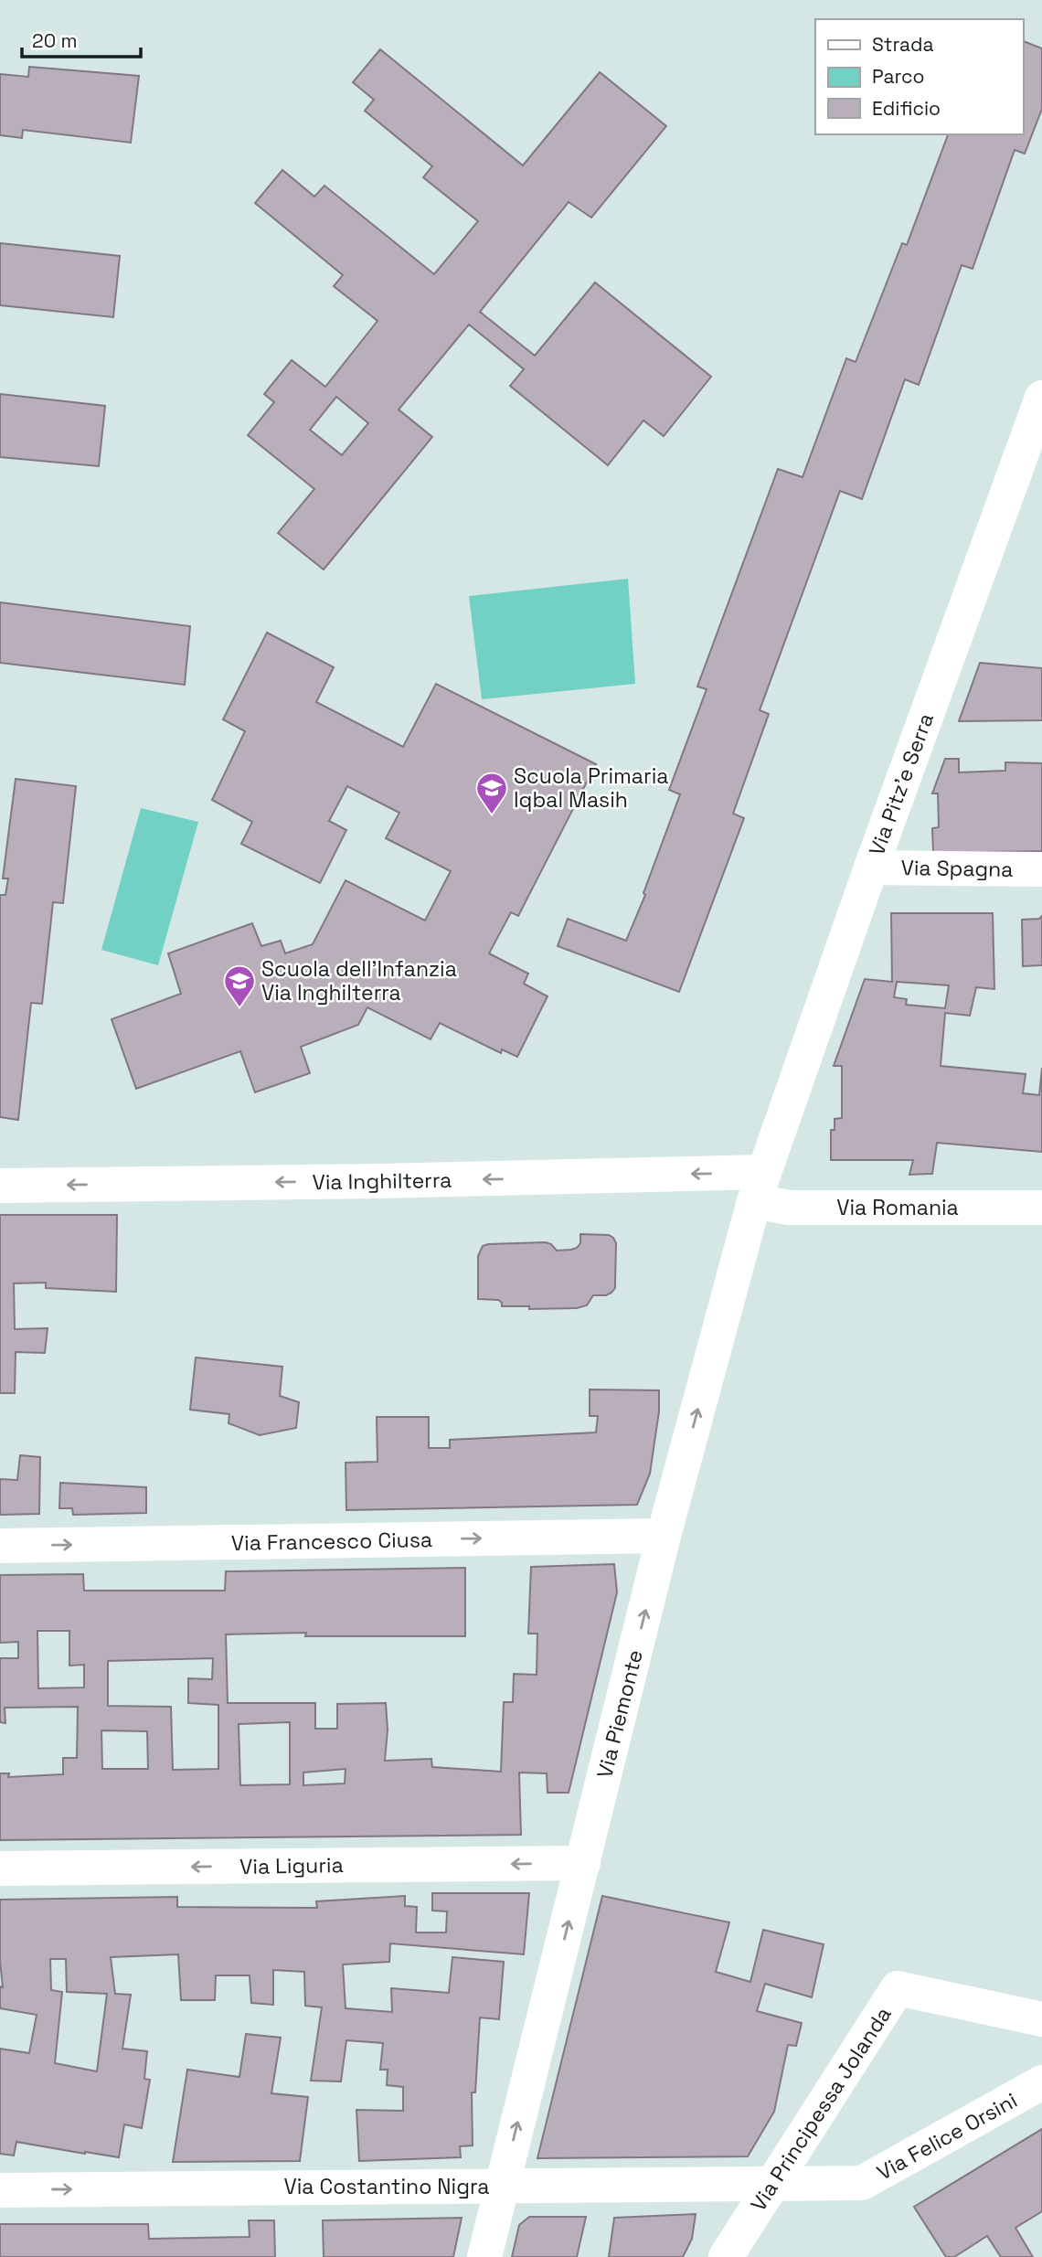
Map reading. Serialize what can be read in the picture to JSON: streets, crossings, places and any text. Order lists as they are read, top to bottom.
{
  "streets": {
    "street": [
      "Via Pitz'e Serra",
      "Via Spagna",
      "Via Inghilterra",
      "Via Romania",
      "Via Francesco Ciusa",
      "Via Piemonte",
      "Via Liguria",
      "Via Principessa Jolanda",
      "Via Felice Orsini",
      "Via Costantino Nigra"
    ]
  },
  "crossings": [
    ["Via Pitz'e Serra", "Via Spagna"],
    ["Via Pitz'e Serra", "Via Inghilterra"],
    ["Via Pitz'e Serra", "Via Romania"],
    ["Via Pitz'e Serra", "Via Piemonte"],
    ["Via Inghilterra", "Via Romania"],
    ["Via Inghilterra", "Via Piemonte"],
    ["Via Romania", "Via Piemonte"],
    ["Via Francesco Ciusa", "Via Piemonte"],
    ["Via Piemonte", "Via Liguria"],
    ["Via Piemonte", "Via Costantino Nigra"],
    ["Via Principessa Jolanda", "Via Felice Orsini"],
    ["Via Principessa Jolanda", "Via Costantino Nigra"],
    ["Via Felice Orsini", "Via Costantino Nigra"]
  ],
  "one_way": [
    "Via Inghilterra",
    "Via Francesco Ciusa",
    "Via Piemonte",
    "Via Liguria",
    "Via Costantino Nigra"
  ],
  "places": {
    "school or university": ["Scuola Primaria Iqbal Masih", "Scuola dell'Infanzia Via Inghilterra"]
  },
  "legend": ["Strada", "Parco", "Edificio"],
  "scale_bar": "20 m"
}
